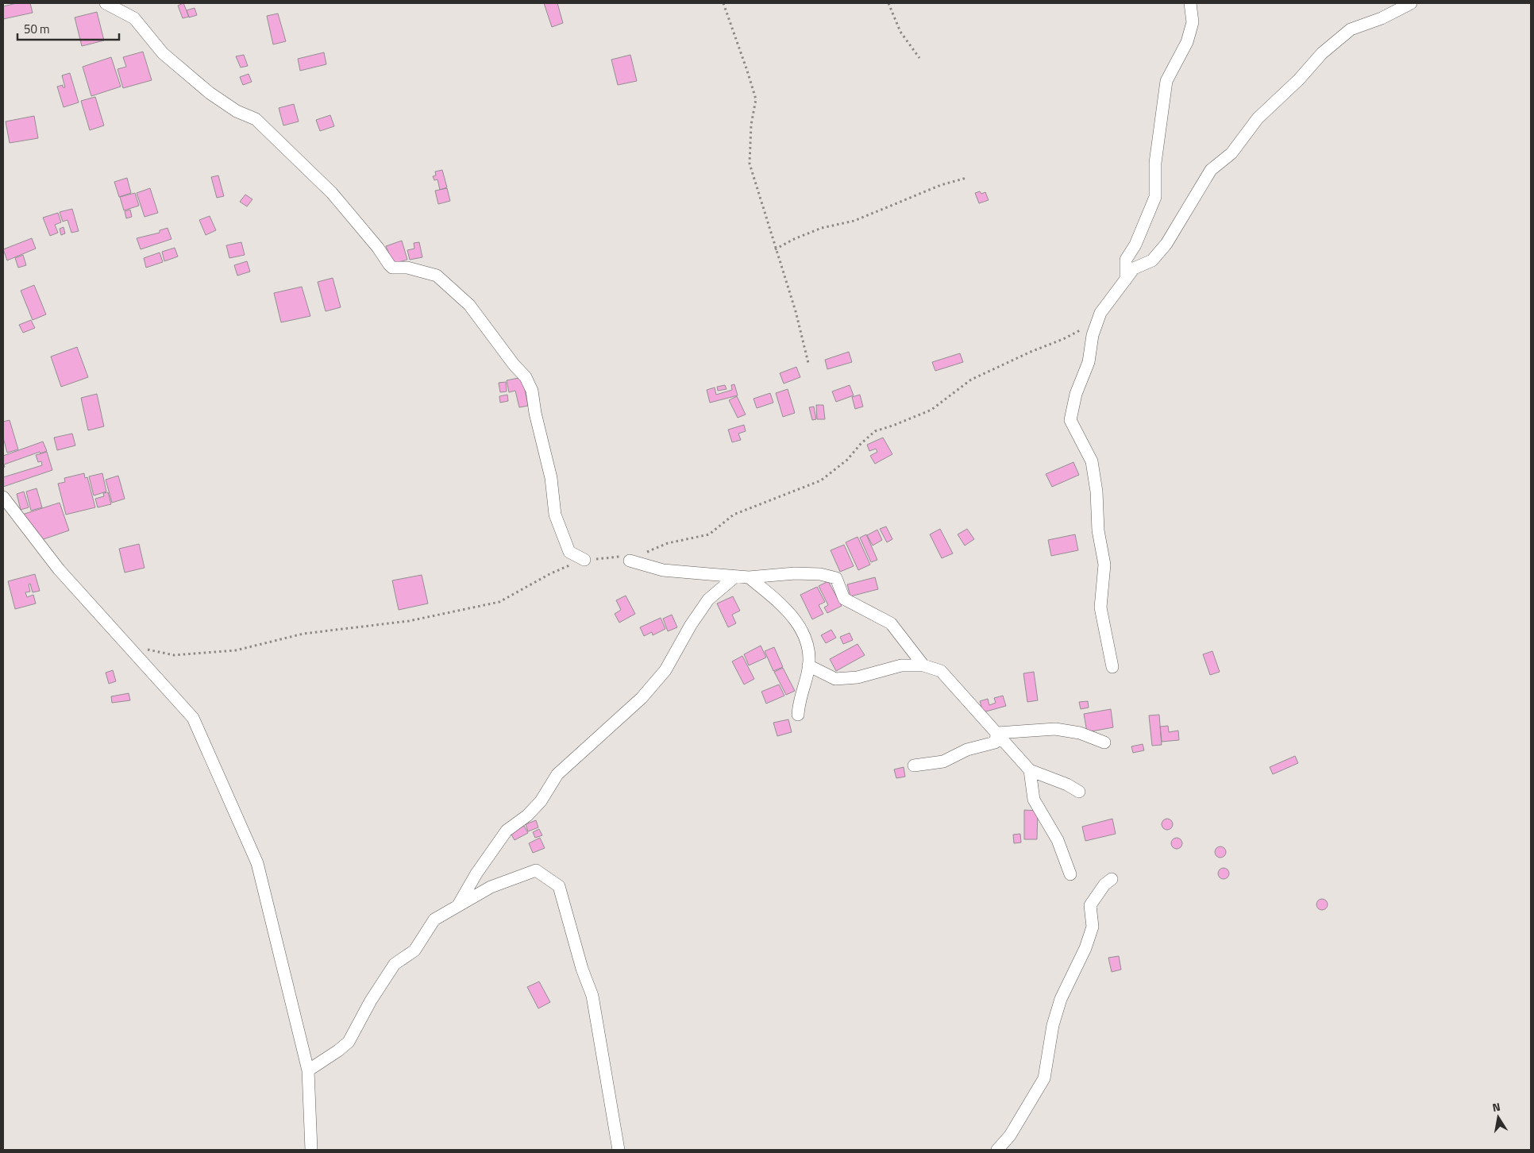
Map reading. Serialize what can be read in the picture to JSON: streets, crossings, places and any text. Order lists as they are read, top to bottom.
{
  "scale_bar": "50 m",
  "north": "top"
}
